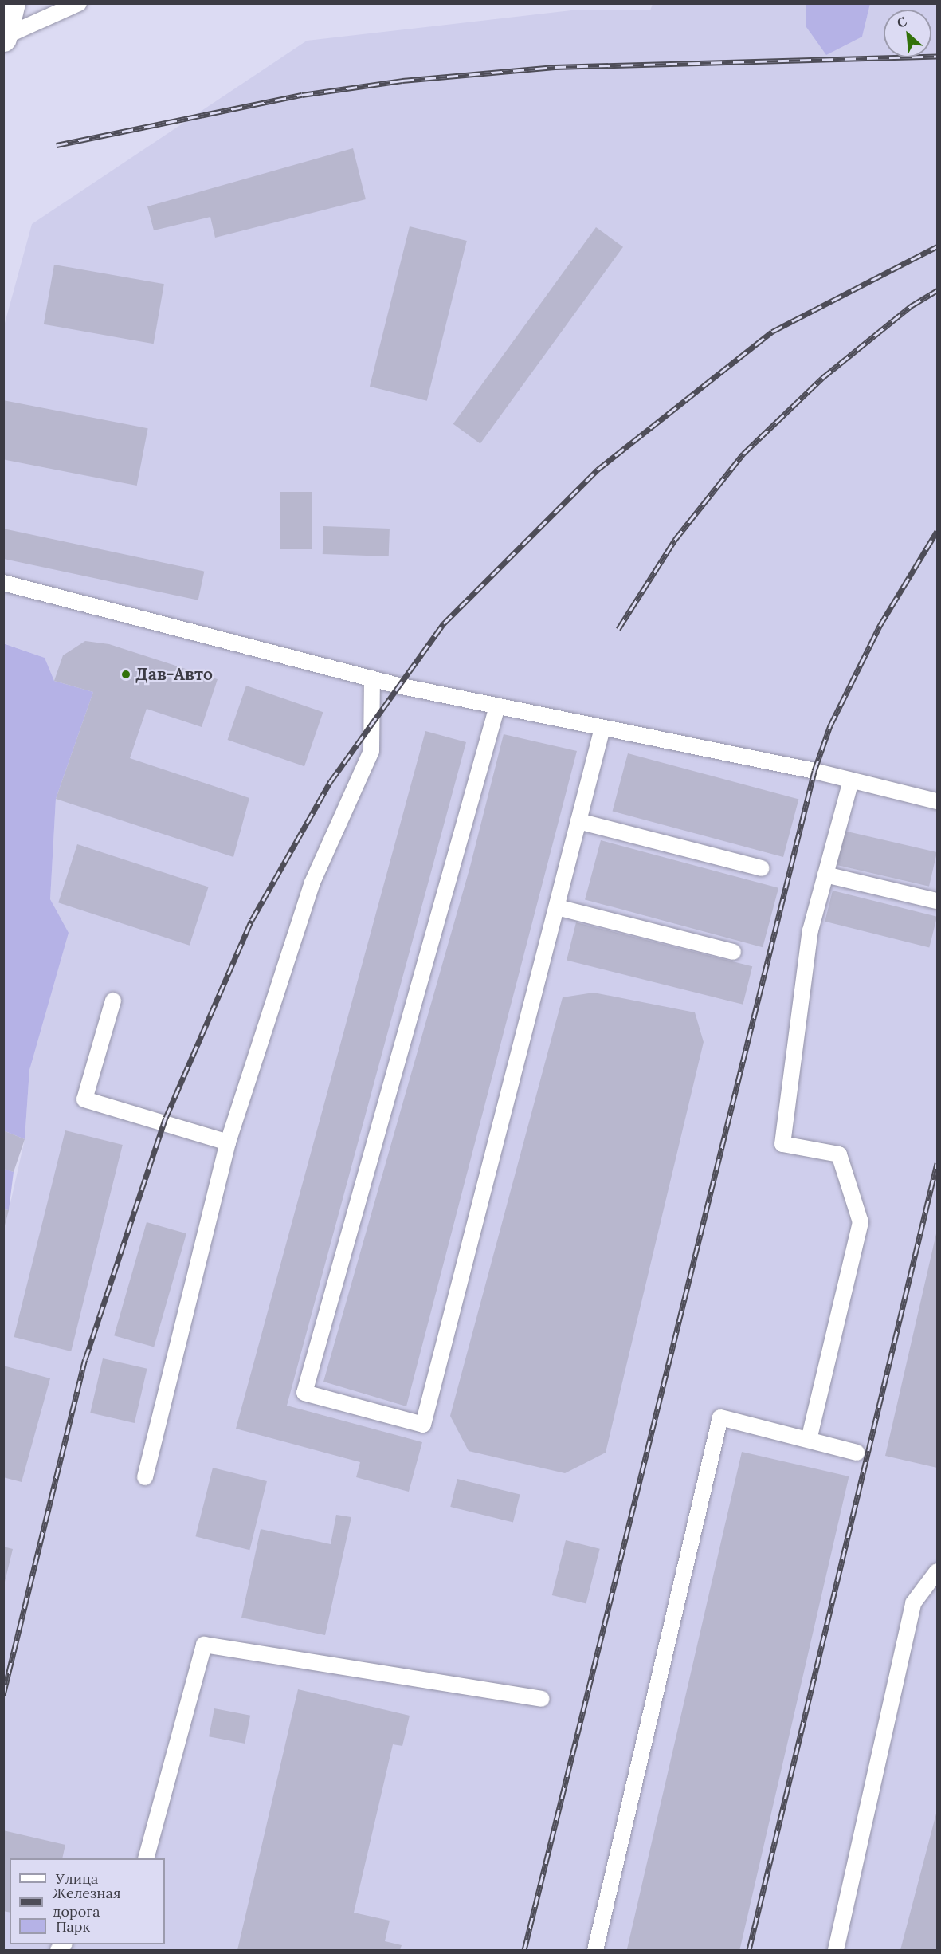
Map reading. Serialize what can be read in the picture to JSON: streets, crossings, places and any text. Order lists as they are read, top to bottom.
{
  "places": ["Дав-Авто"],
  "legend": ["Улица", "Железная дорога", "Парк"],
  "north": "top left"
}
